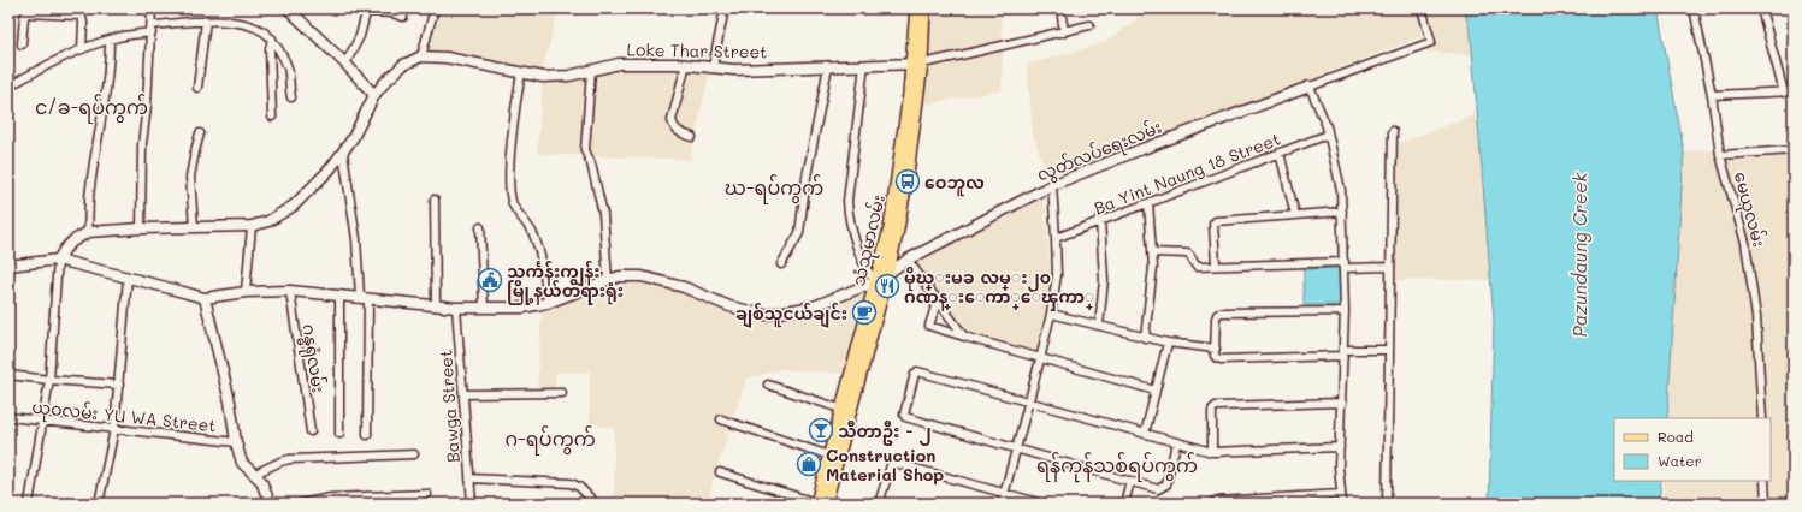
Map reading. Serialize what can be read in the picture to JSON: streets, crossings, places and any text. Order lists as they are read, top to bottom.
{
  "streets": {
    "main road": ["သံသုမာလမ်း"],
    "street": [
      "Loke Thar Street",
      "လွတ်လပ်ရေးလမ်း",
      "Ba Yint Naung 18 Street",
      "မေယုလမ်း",
      "ဂန္ဓရုံလမ်း",
      "Bawga Street",
      "ယုဝလမ်း YU WA Street"
    ]
  },
  "crossings": [
    ["Loke Thar Street", "သံသုမာလမ်း"],
    ["လွတ်လပ်ရေးလမ်း", "သံသုမာလမ်း"],
    ["လွတ်လပ်ရေးလမ်း", "ဂန္ဓရုံလမ်း"],
    ["လွတ်လပ်ရေးလမ်း", "Bawga Street"]
  ],
  "districts": [
    "င/ခ-ရပ်ကွက်",
    "ဃ-ရပ်ကွက်",
    "ဂ-ရပ်ကွက်",
    "ရန်ကုန်သစ်ရပ်ကွက်"
  ],
  "water": ["Pazundaung Creek"],
  "places": {
    "bus stop": ["ဝေဘူလ"],
    "public building": ["သင်္ကန်းကျွန်း မြို့နယ်တရားရုံး"],
    "restaurant": ["မိုဃ္းမခ လမ္း၂၀ ဂဏန္းေကာ္ေၾကာ္"],
    "cafe": ["ချစ်သူငယ်ချင်း"],
    "bar": ["သီတာဦး - ၂"],
    "shop": ["Construction Material Shop"]
  },
  "legend": ["Road", "Water"]
}
